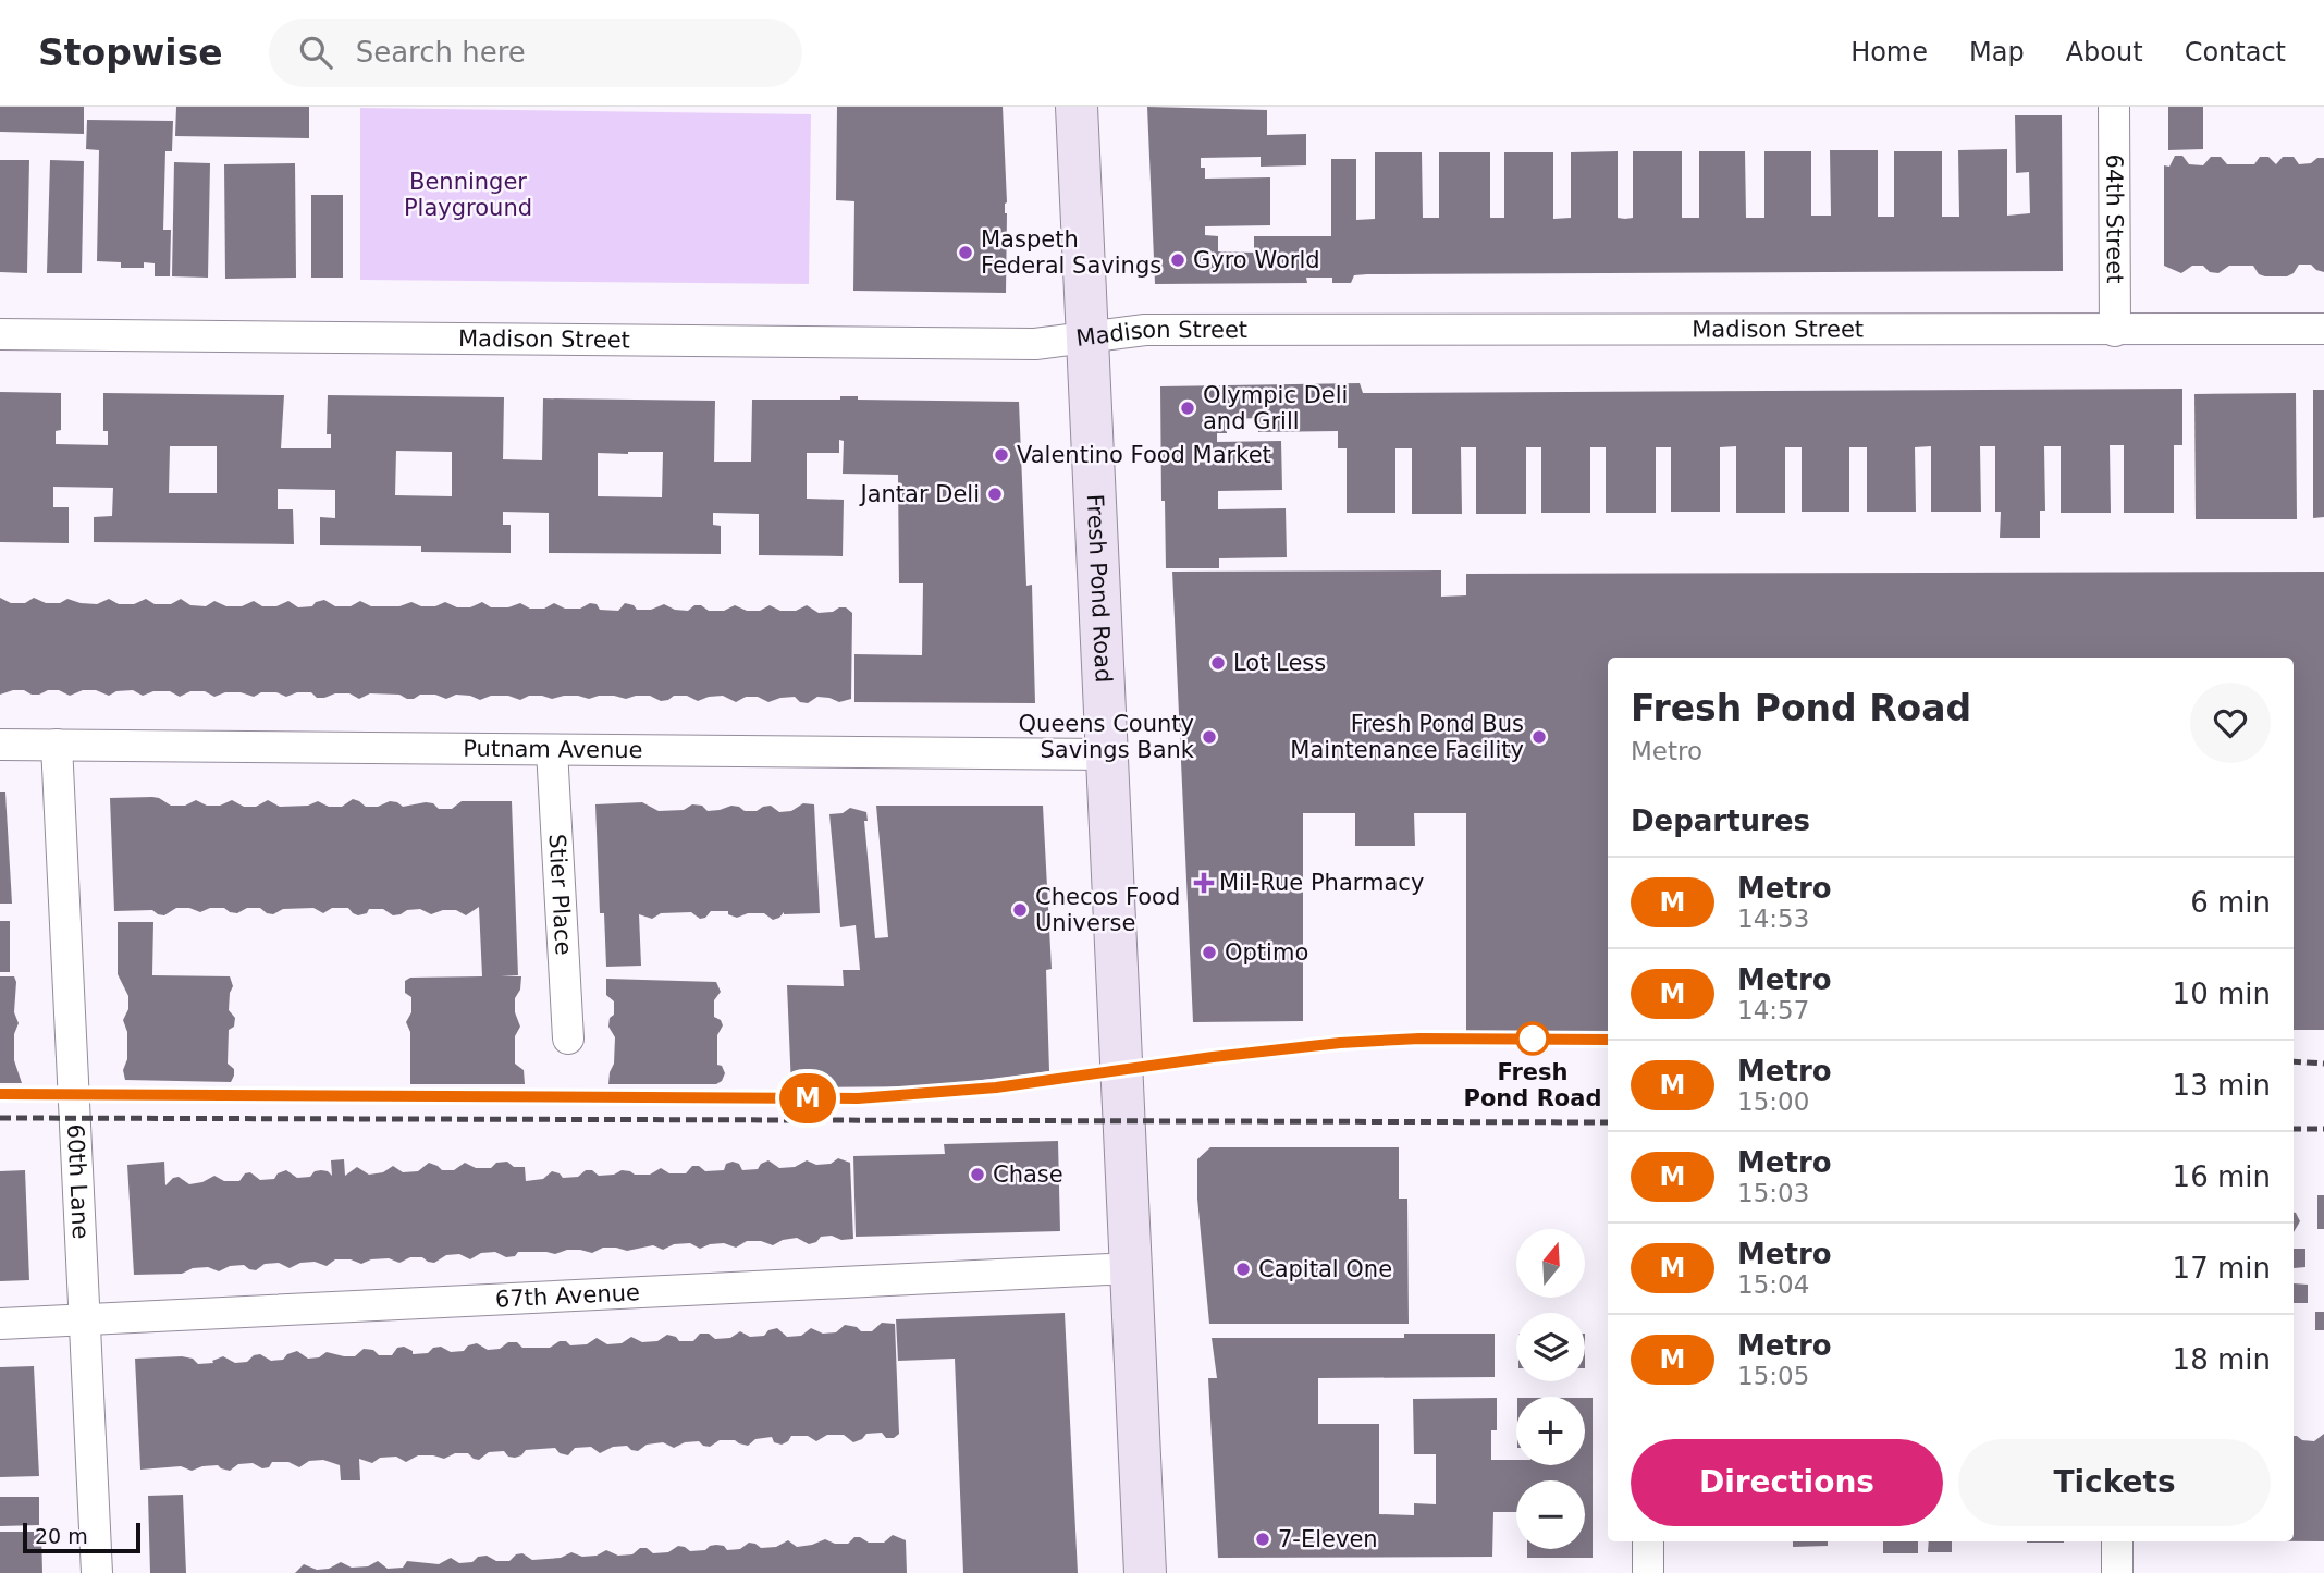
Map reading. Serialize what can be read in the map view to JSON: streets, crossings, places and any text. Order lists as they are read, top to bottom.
{
  "streets": {
    "main road": ["Fresh Pond Road"],
    "street": [
      "64th Street",
      "Madison Street",
      "Putnam Avenue",
      "Stier Place",
      "60th Lane",
      "67th Avenue"
    ]
  },
  "crossings": [
    ["64th Street", "Madison Street"],
    ["Madison Street", "Fresh Pond Road"],
    ["Fresh Pond Road", "Putnam Avenue"],
    ["Fresh Pond Road", "67th Avenue"],
    ["Putnam Avenue", "Stier Place"],
    ["Putnam Avenue", "60th Lane"],
    ["60th Lane", "67th Avenue"]
  ],
  "parks": ["Benninger Playground"],
  "places": {
    "other": [
      "Maspeth Federal Savings",
      "Gyro World",
      "Olympic Deli and Grill",
      "Valentino Food Market",
      "Jantar Deli",
      "Lot Less",
      "Queens County Savings Bank",
      "Fresh Pond Bus Maintenance Facility",
      "Checos Food Universe",
      "Optimo",
      "Fresh Pond Road",
      "Chase",
      "Capital One",
      "7-Eleven"
    ],
    "health": ["Mil-Rue Pharmacy"]
  },
  "lines": ["metro line M"],
  "scale_bar": "20 m",
  "north": "top",
  "page": {
    "header": "Stopwise",
    "search": "Search here",
    "nav": [
      "Home",
      "Map",
      "About",
      "Contact"
    ],
    "on_map": "M",
    "heading": [
      ["Fresh Pond Road", "Metro"],
      "Departures"
    ],
    "list": [
      {
        "mark": "M",
        "name": "Metro",
        "note": "14:53",
        "value": "6 min"
      },
      {
        "mark": "M",
        "name": "Metro",
        "note": "14:57",
        "value": "10 min"
      },
      {
        "mark": "M",
        "name": "Metro",
        "note": "15:00",
        "value": "13 min"
      },
      {
        "mark": "M",
        "name": "Metro",
        "note": "15:03",
        "value": "16 min"
      },
      {
        "mark": "M",
        "name": "Metro",
        "note": "15:04",
        "value": "17 min"
      },
      {
        "mark": "M",
        "name": "Metro",
        "note": "15:05",
        "value": "18 min"
      }
    ],
    "map_buttons": ["+", "−"],
    "buttons": ["Directions", "Tickets"],
    "scale": "20 m"
  }
}
